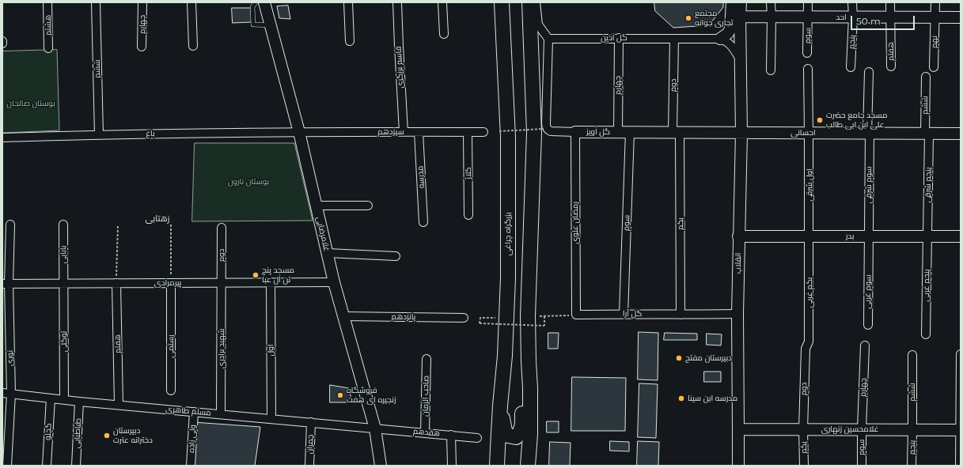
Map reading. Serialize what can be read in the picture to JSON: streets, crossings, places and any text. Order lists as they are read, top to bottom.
{
  "streets": {
    "highway": ["بزرگراه چراغی"],
    "street": [
      "احد",
      "چهارم",
      "هشتم",
      "سوم",
      "گل آذین",
      "پنجم",
      "نهم",
      "هفتم",
      "قاسم برزگری",
      "ششم",
      "دوم",
      "سیزدهم",
      "گل آویز",
      "احسانی",
      "باغ",
      "کلاژ",
      "مدرسه",
      "اول شرقی",
      "سوم شرقی",
      "پنجم شرقی",
      "رمضان علوی",
      "یکم",
      "غلامرضایی",
      "بدر",
      "بابایی",
      "انقلاب",
      "پیرمرادی",
      "پنجم غربی",
      "سوم غربی",
      "یکم غربی",
      "گل آرا",
      "پانزدهم",
      "توکلی",
      "رستمی",
      "شهید برادری",
      "اول",
      "نوری",
      "صاحب الزمان",
      "مسلم طاهری",
      "غلامحسین زنهاری",
      "گچلو",
      "هفدهم",
      "طباطبایی",
      "ولی زاده",
      "چمران"
    ]
  },
  "crossings": [
    ["احد", "سوم"],
    ["احد", "پنجم"],
    ["احد", "نهم"],
    ["احد", "هفتم"],
    ["احد", "انقلاب"],
    ["چهارم", "سوم"],
    ["چهارم", "گل آذین"],
    ["چهارم", "گل آویز"],
    ["چهارم", "غلامحسین زنهاری"],
    ["سوم", "گل آویز"],
    ["سوم", "گل آرا"],
    ["سوم", "غلامحسین زنهاری"],
    ["گل آذین", "دوم"],
    ["گل آذین", "گل آویز"],
    ["پنجم", "ششم"],
    ["پنجم", "غلامحسین زنهاری"],
    ["هفتم", "پیرمرادی"],
    ["هفتم", "مسلم طاهری"],
    ["قاسم برزگری", "سیزدهم"],
    ["ششم", "احسانی"],
    ["ششم", "باغ"],
    ["ششم", "پنجم شرقی"],
    ["ششم", "غلامحسین زنهاری"],
    ["دوم", "گل آویز"],
    ["دوم", "یکم"],
    ["دوم", "پیرمرادی"],
    ["دوم", "یکم غربی"],
    ["دوم", "شهید برادری"],
    ["دوم", "غلامحسین زنهاری"],
    ["سیزدهم", "باغ"],
    ["سیزدهم", "کلاژ"],
    ["سیزدهم", "مدرسه"],
    ["سیزدهم", "غلامرضایی"],
    ["گل آویز", "احسانی"],
    ["گل آویز", "رمضان علوی"],
    ["گل آویز", "یکم"],
    ["گل آویز", "انقلاب"],
    ["احسانی", "اول شرقی"],
    ["احسانی", "سوم شرقی"],
    ["احسانی", "پنجم شرقی"],
    ["احسانی", "انقلاب"],
    ["باغ", "غلامرضایی"],
    ["اول شرقی", "بدر"],
    ["اول شرقی", "یکم غربی"],
    ["سوم شرقی", "بدر"],
    ["سوم شرقی", "سوم غربی"],
    ["پنجم شرقی", "بدر"],
    ["پنجم شرقی", "پنجم غربی"],
    ["رمضان علوی", "گل آرا"],
    ["یکم", "گل آرا"],
    ["یکم", "غلامحسین زنهاری"],
    ["غلامرضایی", "پیرمرادی"],
    ["غلامرضایی", "پانزدهم"],
    ["غلامرضایی", "مسلم طاهری"],
    ["غلامرضایی", "هفدهم"],
    ["بدر", "انقلاب"],
    ["بدر", "پنجم غربی"],
    ["بدر", "سوم غربی"],
    ["بدر", "یکم غربی"],
    ["بابایی", "پیرمرادی"],
    ["بابایی", "توکلی"],
    ["انقلاب", "گل آرا"],
    ["انقلاب", "غلامحسین زنهاری"],
    ["پیرمرادی", "توکلی"],
    ["پیرمرادی", "رستمی"],
    ["پیرمرادی", "شهید برادری"],
    ["پیرمرادی", "اول"],
    ["پیرمرادی", "نوری"],
    ["توکلی", "مسلم طاهری"],
    ["شهید برادری", "مسلم طاهری"],
    ["اول", "مسلم طاهری"],
    ["نوری", "مسلم طاهری"],
    ["صاحب الزمان", "هفدهم"],
    ["مسلم طاهری", "گچلو"],
    ["مسلم طاهری", "هفدهم"],
    ["مسلم طاهری", "طباطبایی"],
    ["مسلم طاهری", "ولی زاده"],
    ["مسلم طاهری", "چمران"]
  ],
  "districts": ["زهتابی"],
  "parks": ["بوستان صالحان", "بوستان نارون"],
  "places": [
    "مجتمع تجاری جوانه",
    "مسجد جامع حضرت علی ابن ابی طالب",
    "مسجد پنج تن آل عبا",
    "دبیرستان مفتح",
    "فروشگاه زنجیره ای هفت",
    "مدرسه ابن سینا",
    "دبیرستان دخترانه عترت"
  ],
  "scale_bar": "50 m"
}
